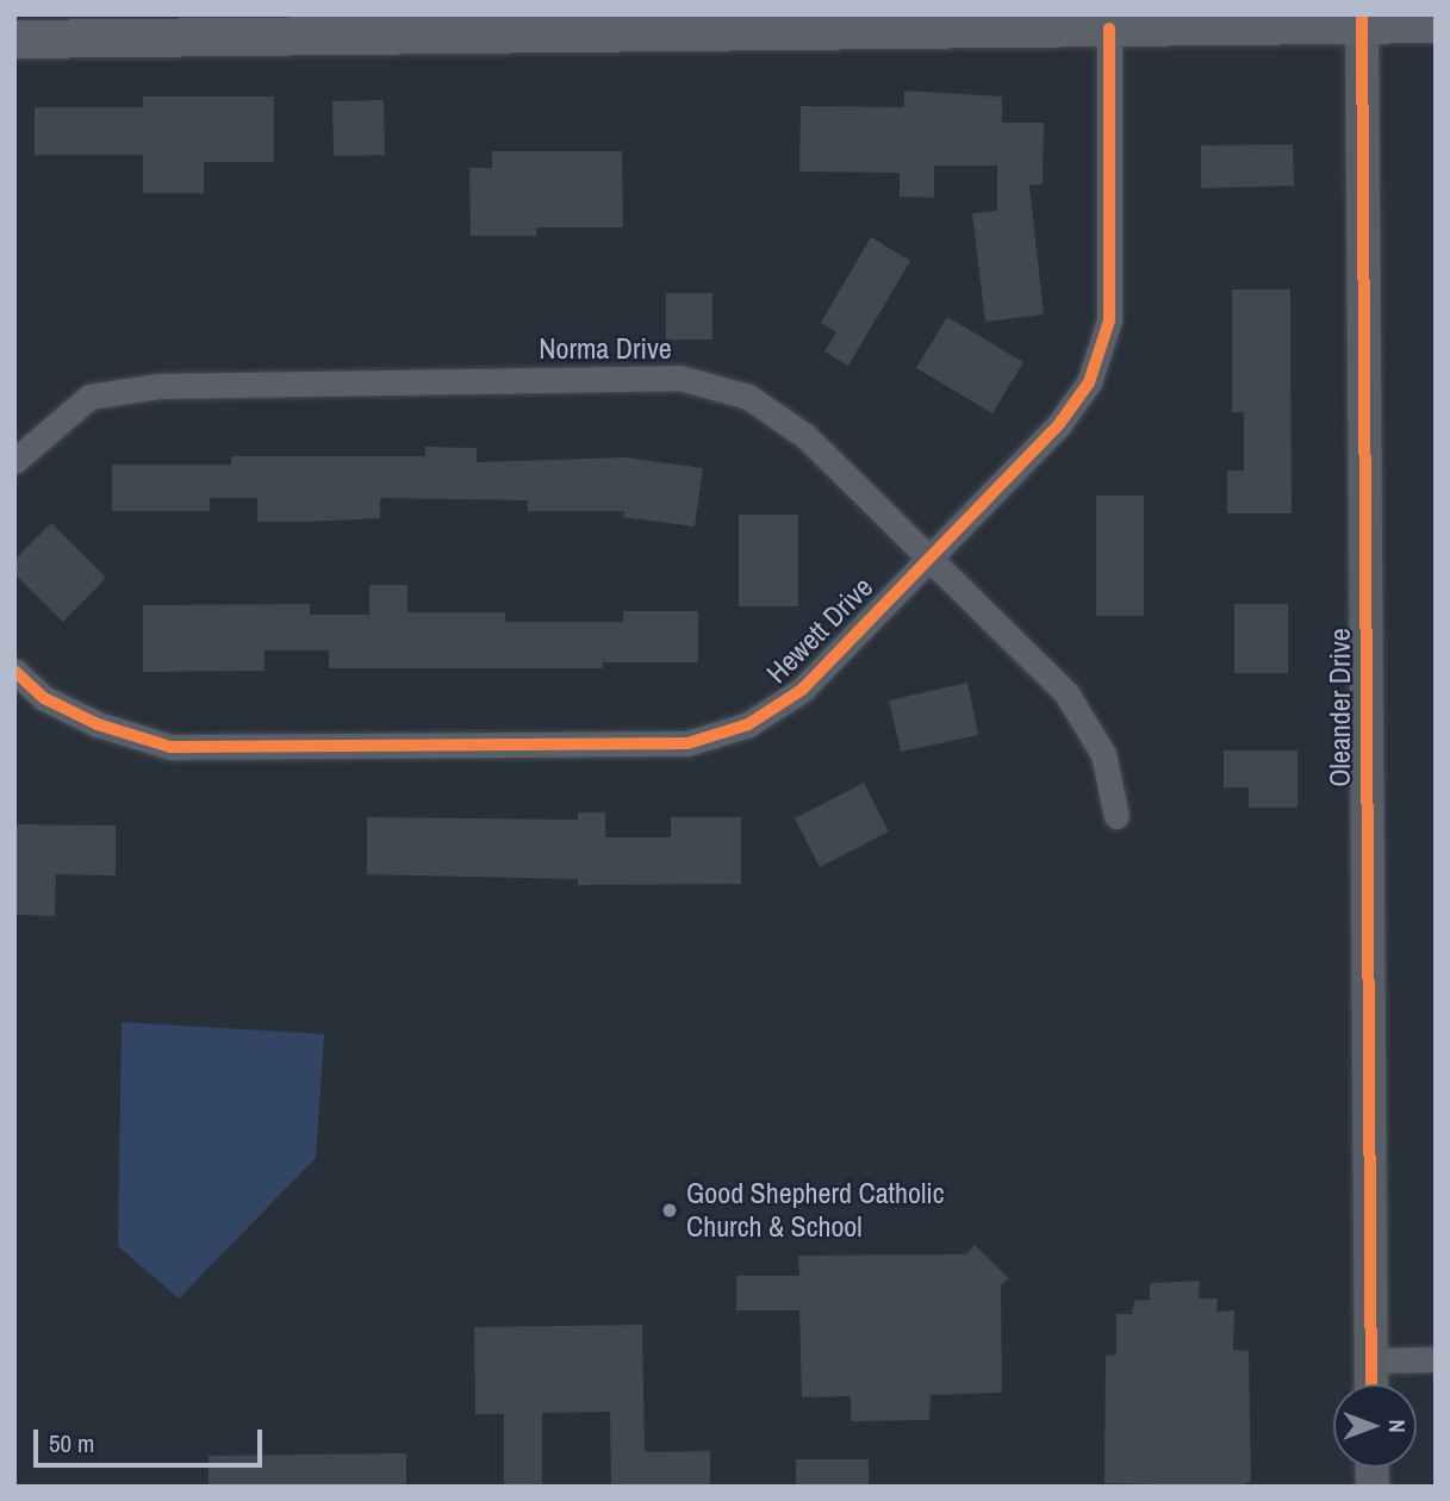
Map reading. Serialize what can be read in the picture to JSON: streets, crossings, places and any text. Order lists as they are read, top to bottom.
{
  "streets": {
    "street": ["Norma Drive", "Hewett Drive", "Oleander Drive"]
  },
  "crossings": [
    ["Norma Drive", "Hewett Drive"]
  ],
  "places": ["Good Shepherd Catholic Church & School"],
  "scale_bar": "50 m",
  "north": "right"
}
